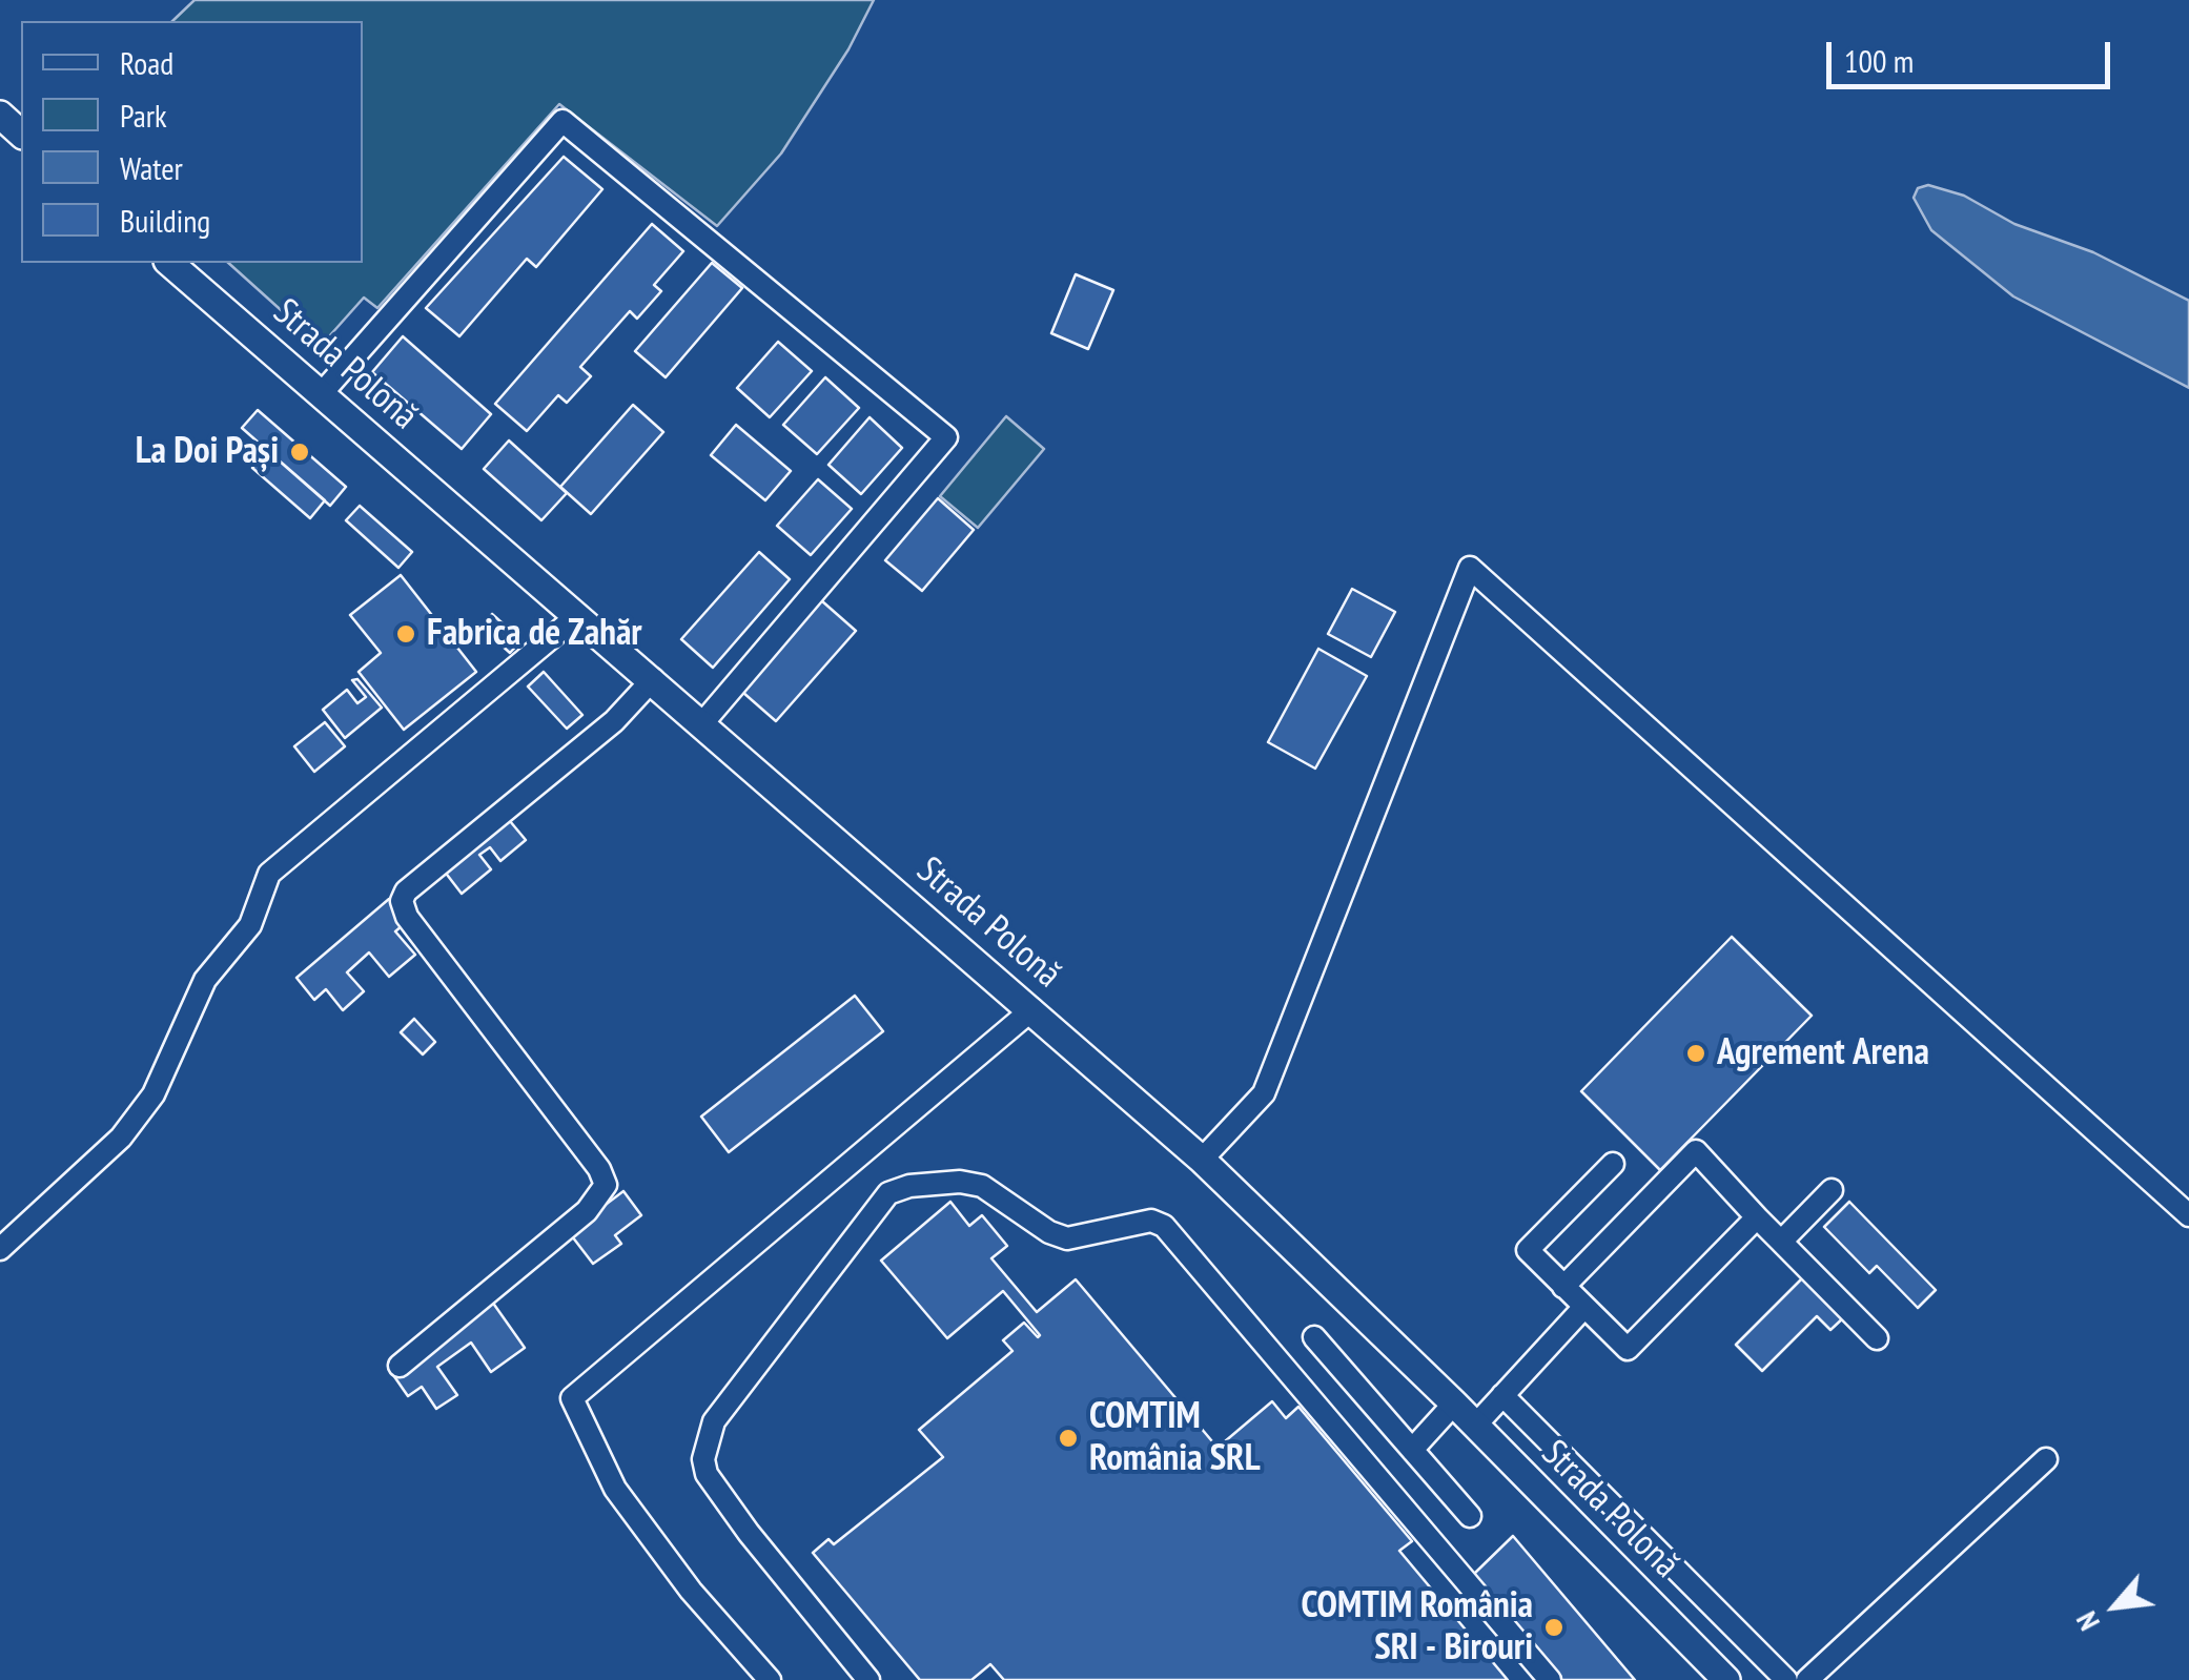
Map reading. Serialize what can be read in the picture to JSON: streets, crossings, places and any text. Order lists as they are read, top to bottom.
{
  "streets": {
    "main road": ["Strada Polonă"]
  },
  "places": [
    "La Doi Pași",
    "Fabrica de Zahăr",
    "Agrement Arena",
    "COMTIM România SRL",
    "COMTIM România SRI - Birouri"
  ],
  "legend": [
    "Road",
    "Park",
    "Water",
    "Building"
  ],
  "scale_bar": "100 m",
  "north": "bottom left"
}
